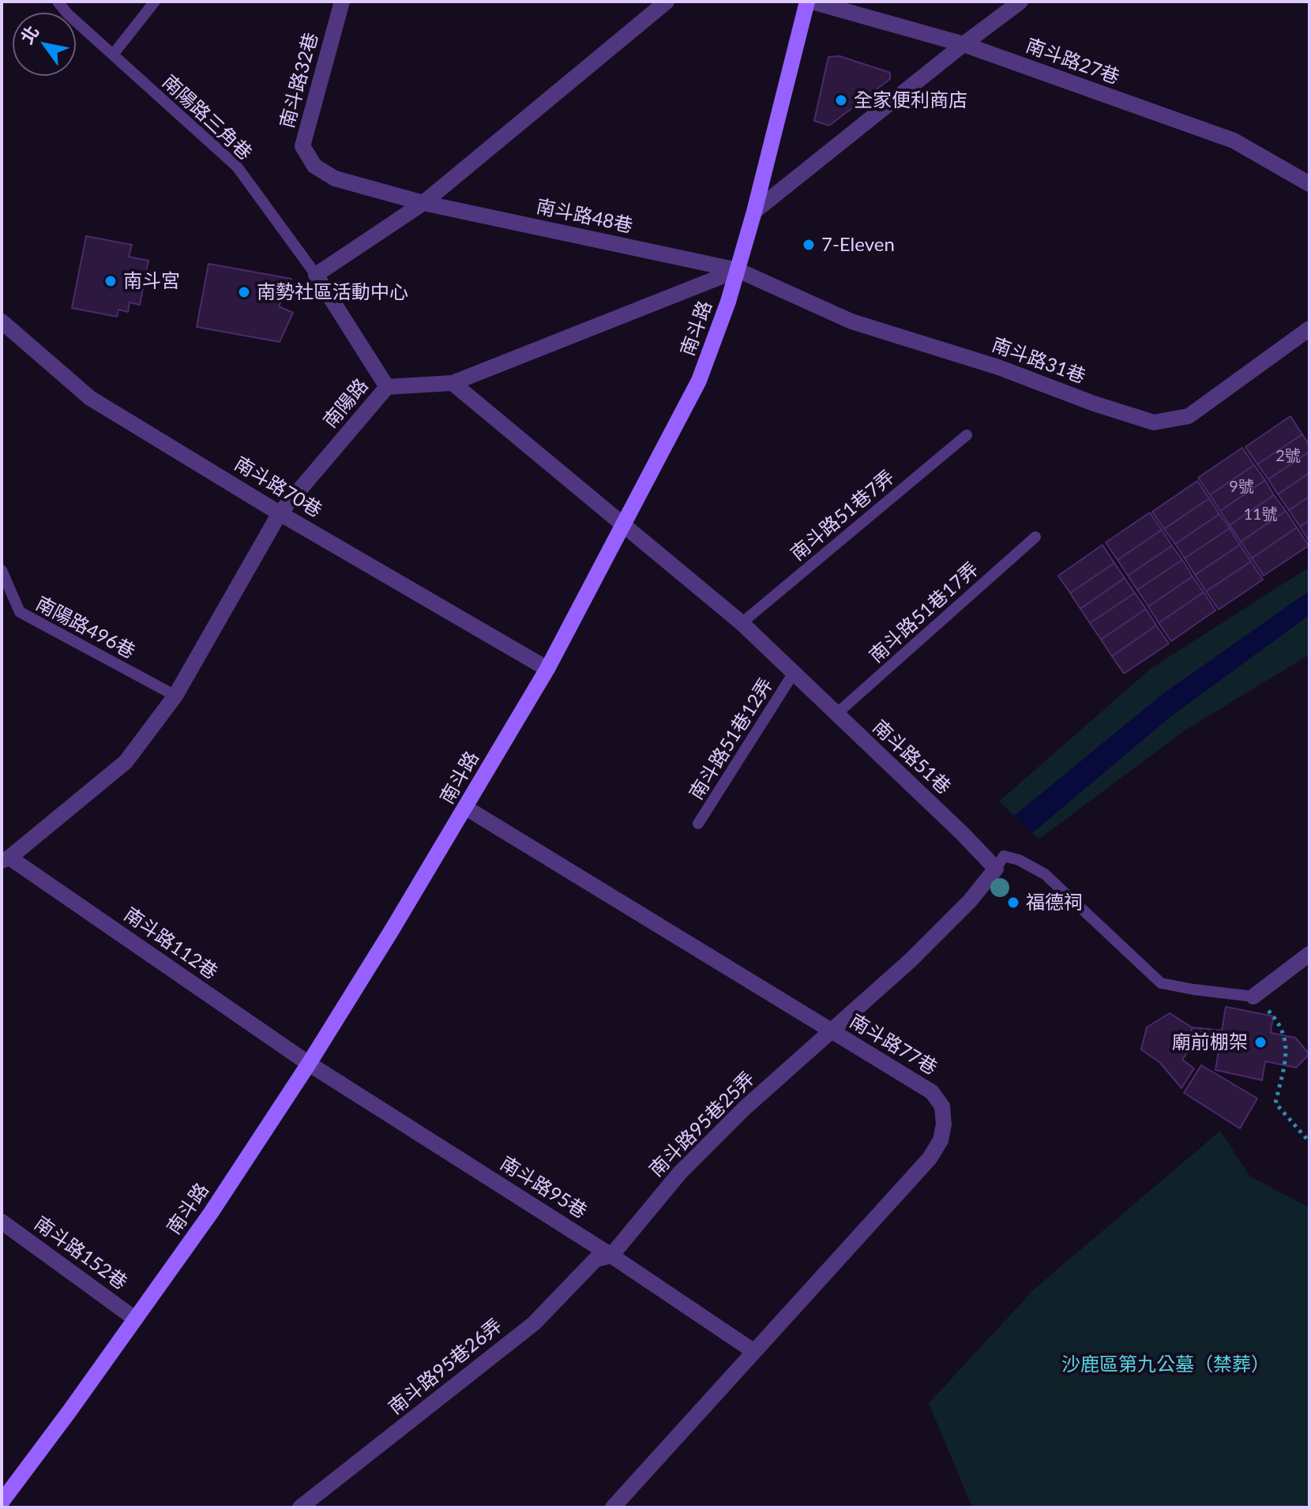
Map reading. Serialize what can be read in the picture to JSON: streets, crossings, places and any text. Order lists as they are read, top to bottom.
{
  "streets": {
    "street": [
      "南斗路27巷",
      "南斗路32巷",
      "南斗路48巷",
      "南斗路",
      "南斗路31巷",
      "南陽路",
      "南斗路70巷",
      "南斗路51巷",
      "南斗路112巷",
      "南斗路77巷",
      "南斗路95巷25弄",
      "南斗路95巷",
      "南斗路152巷",
      "南斗路95巷26弄"
    ],
    "lane": [
      "南陽路三角巷",
      "南斗路51巷7弄",
      "南斗路51巷17弄",
      "南陽路496巷",
      "南斗路51巷12弄"
    ]
  },
  "crossings": [
    ["南斗路27巷", "南斗路"],
    ["南斗路32巷", "南斗路48巷"],
    ["南陽路三角巷", "南陽路"],
    ["南斗路48巷", "南斗路"],
    ["南斗路48巷", "南斗路31巷"],
    ["南斗路", "南斗路31巷"],
    ["南斗路", "南斗路70巷"],
    ["南斗路", "南斗路51巷"],
    ["南斗路", "南斗路112巷"],
    ["南斗路", "南斗路77巷"],
    ["南斗路", "南斗路95巷"],
    ["南斗路", "南斗路152巷"],
    ["南陽路", "南斗路70巷"],
    ["南陽路", "南陽路496巷"],
    ["南陽路", "南斗路112巷"],
    ["南斗路51巷7弄", "南斗路51巷"],
    ["南斗路51巷17弄", "南斗路51巷"],
    ["南斗路51巷12弄", "南斗路51巷"],
    ["南斗路112巷", "南斗路95巷"],
    ["南斗路77巷", "南斗路95巷25弄"],
    ["南斗路77巷", "南斗路95巷"],
    ["南斗路95巷25弄", "南斗路95巷"],
    ["南斗路95巷25弄", "南斗路95巷26弄"],
    ["南斗路95巷", "南斗路95巷26弄"]
  ],
  "parks": ["沙鹿區第九公墓（禁葬）"],
  "places": [
    "全家便利商店",
    "7-Eleven",
    "南斗宮",
    "南勢社區活動中心",
    "福德祠",
    "廟前棚架"
  ],
  "house_numbers": ["2號", "9號", "11號"],
  "north": "top left"
}
